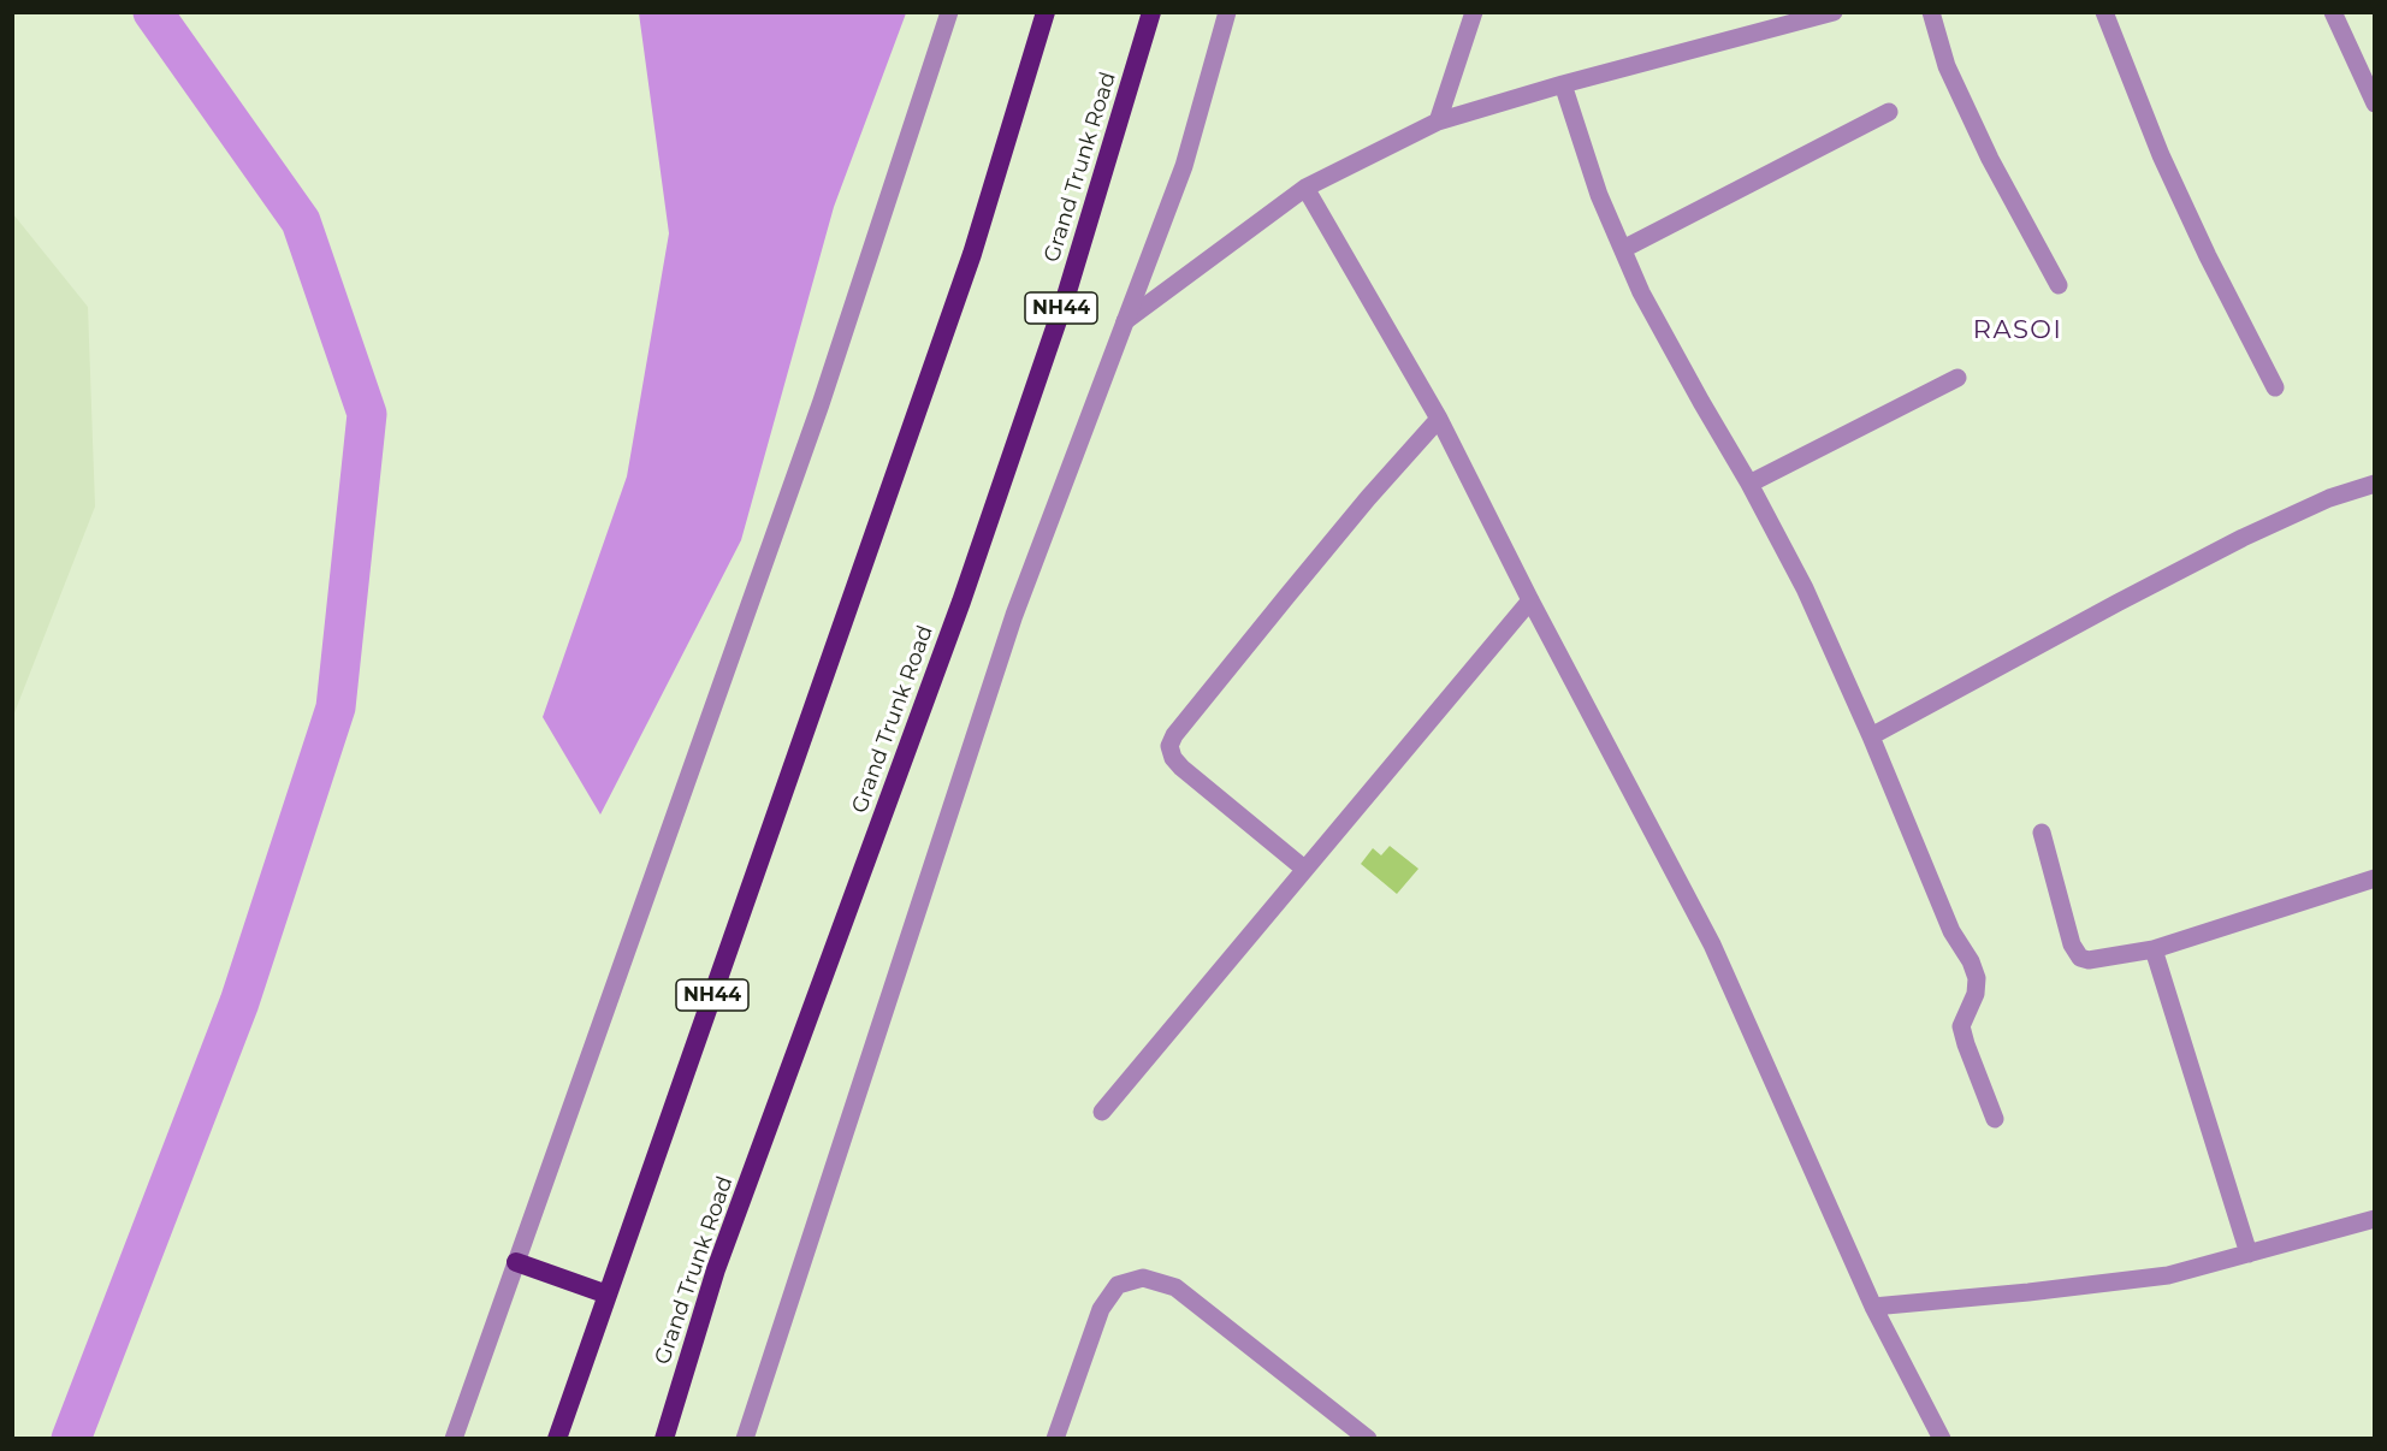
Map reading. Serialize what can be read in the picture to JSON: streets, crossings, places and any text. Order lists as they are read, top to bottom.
{
  "streets": {
    "highway": ["Grand Trunk Road", "NH44"]
  },
  "districts": ["RASOI"]
}
